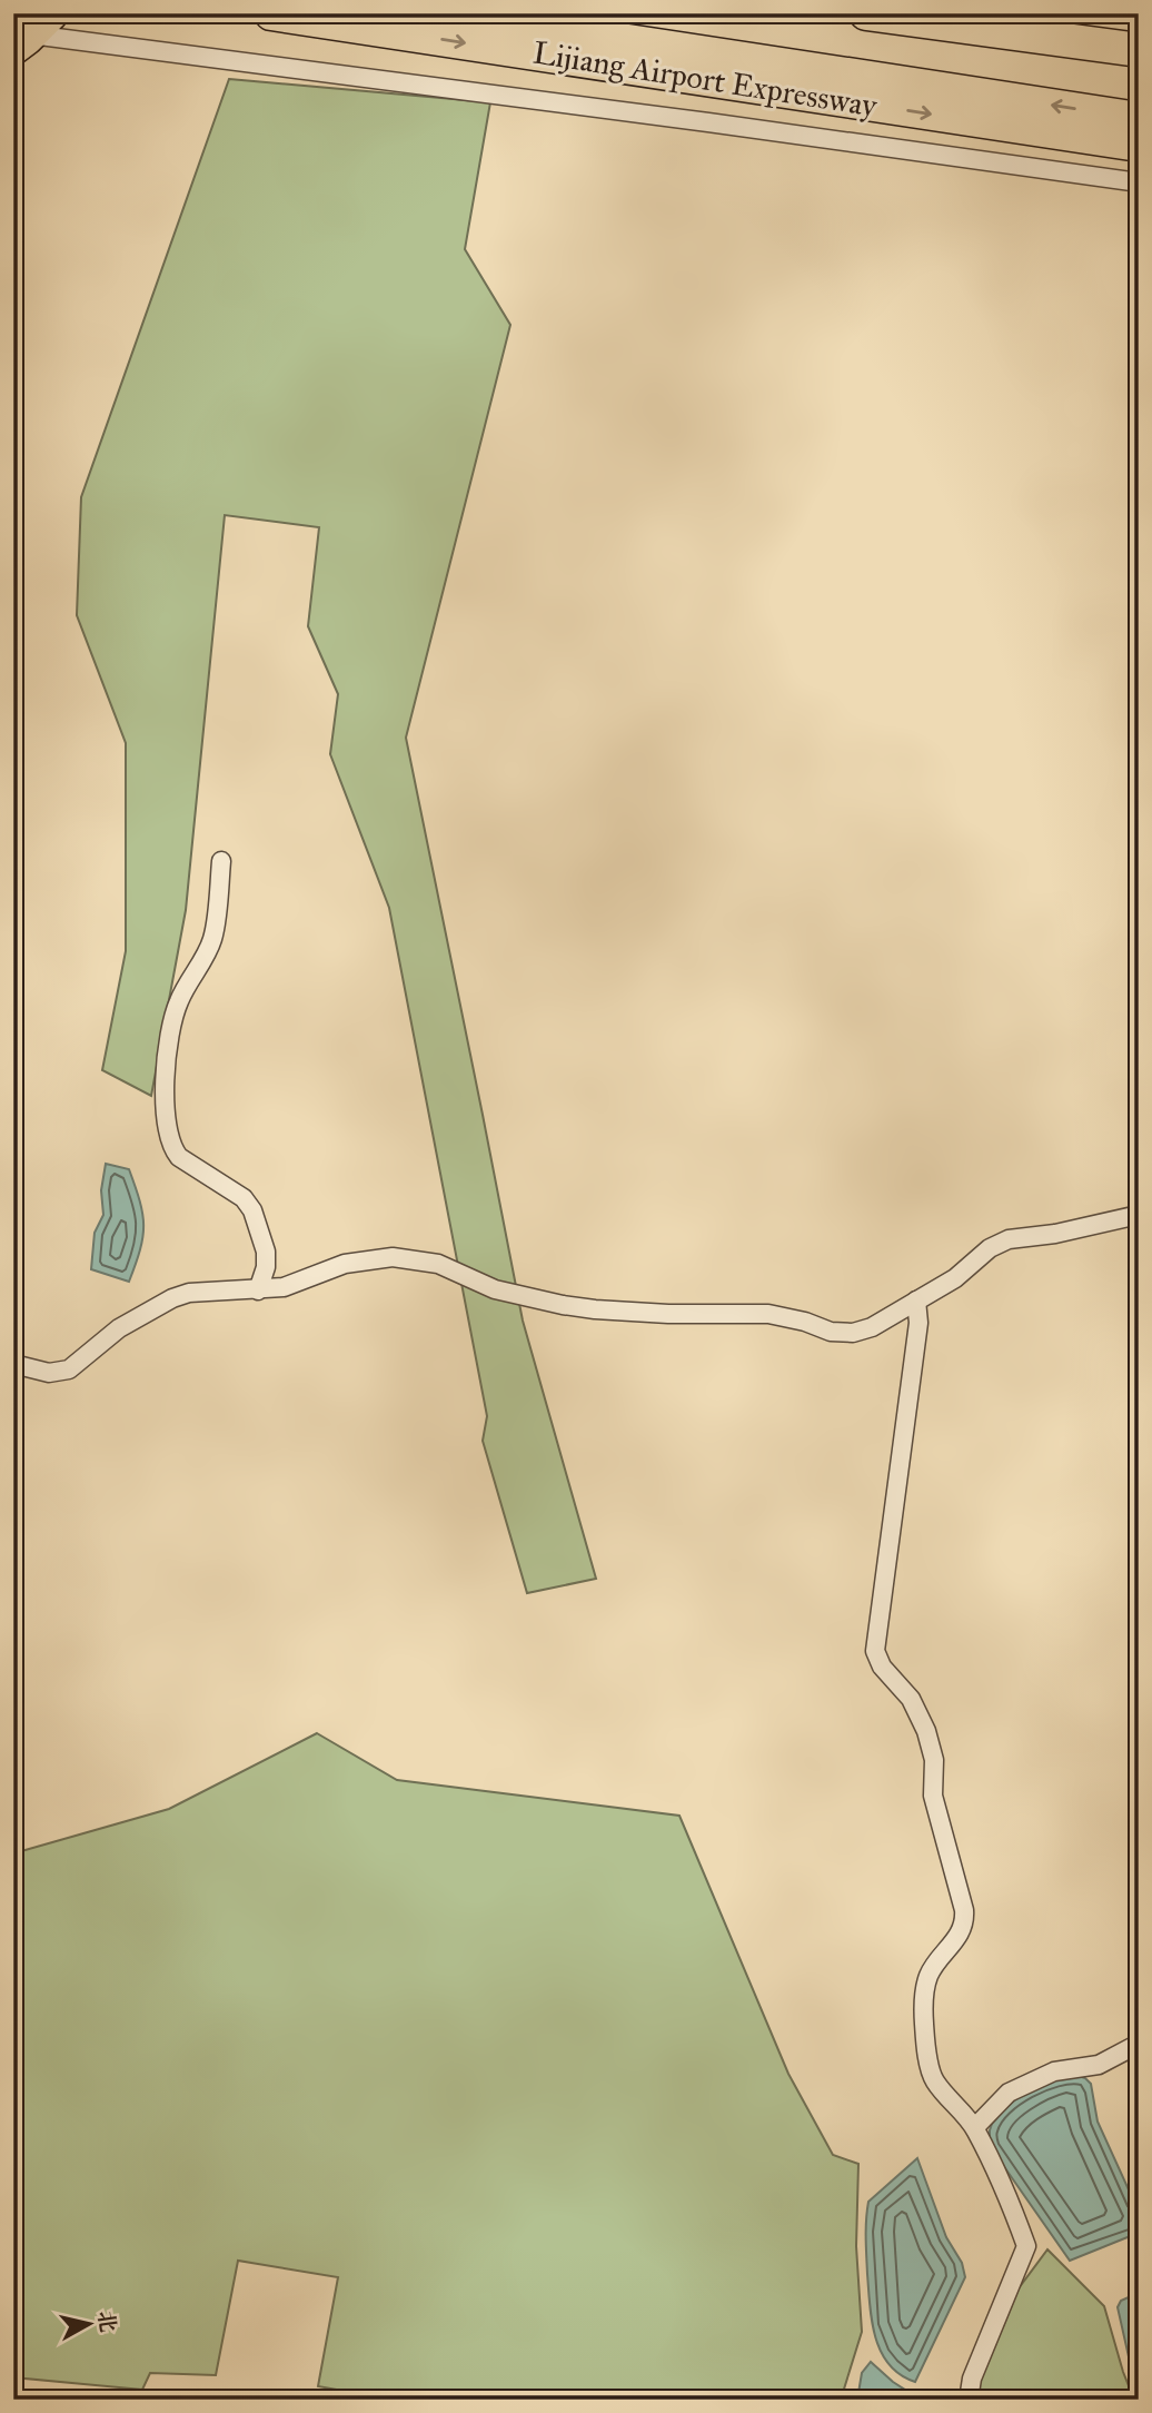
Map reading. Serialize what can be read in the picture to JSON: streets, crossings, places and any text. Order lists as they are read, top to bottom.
{
  "streets": {
    "highway": ["Lijiang Airport Expressway"]
  },
  "north": "right"
}
